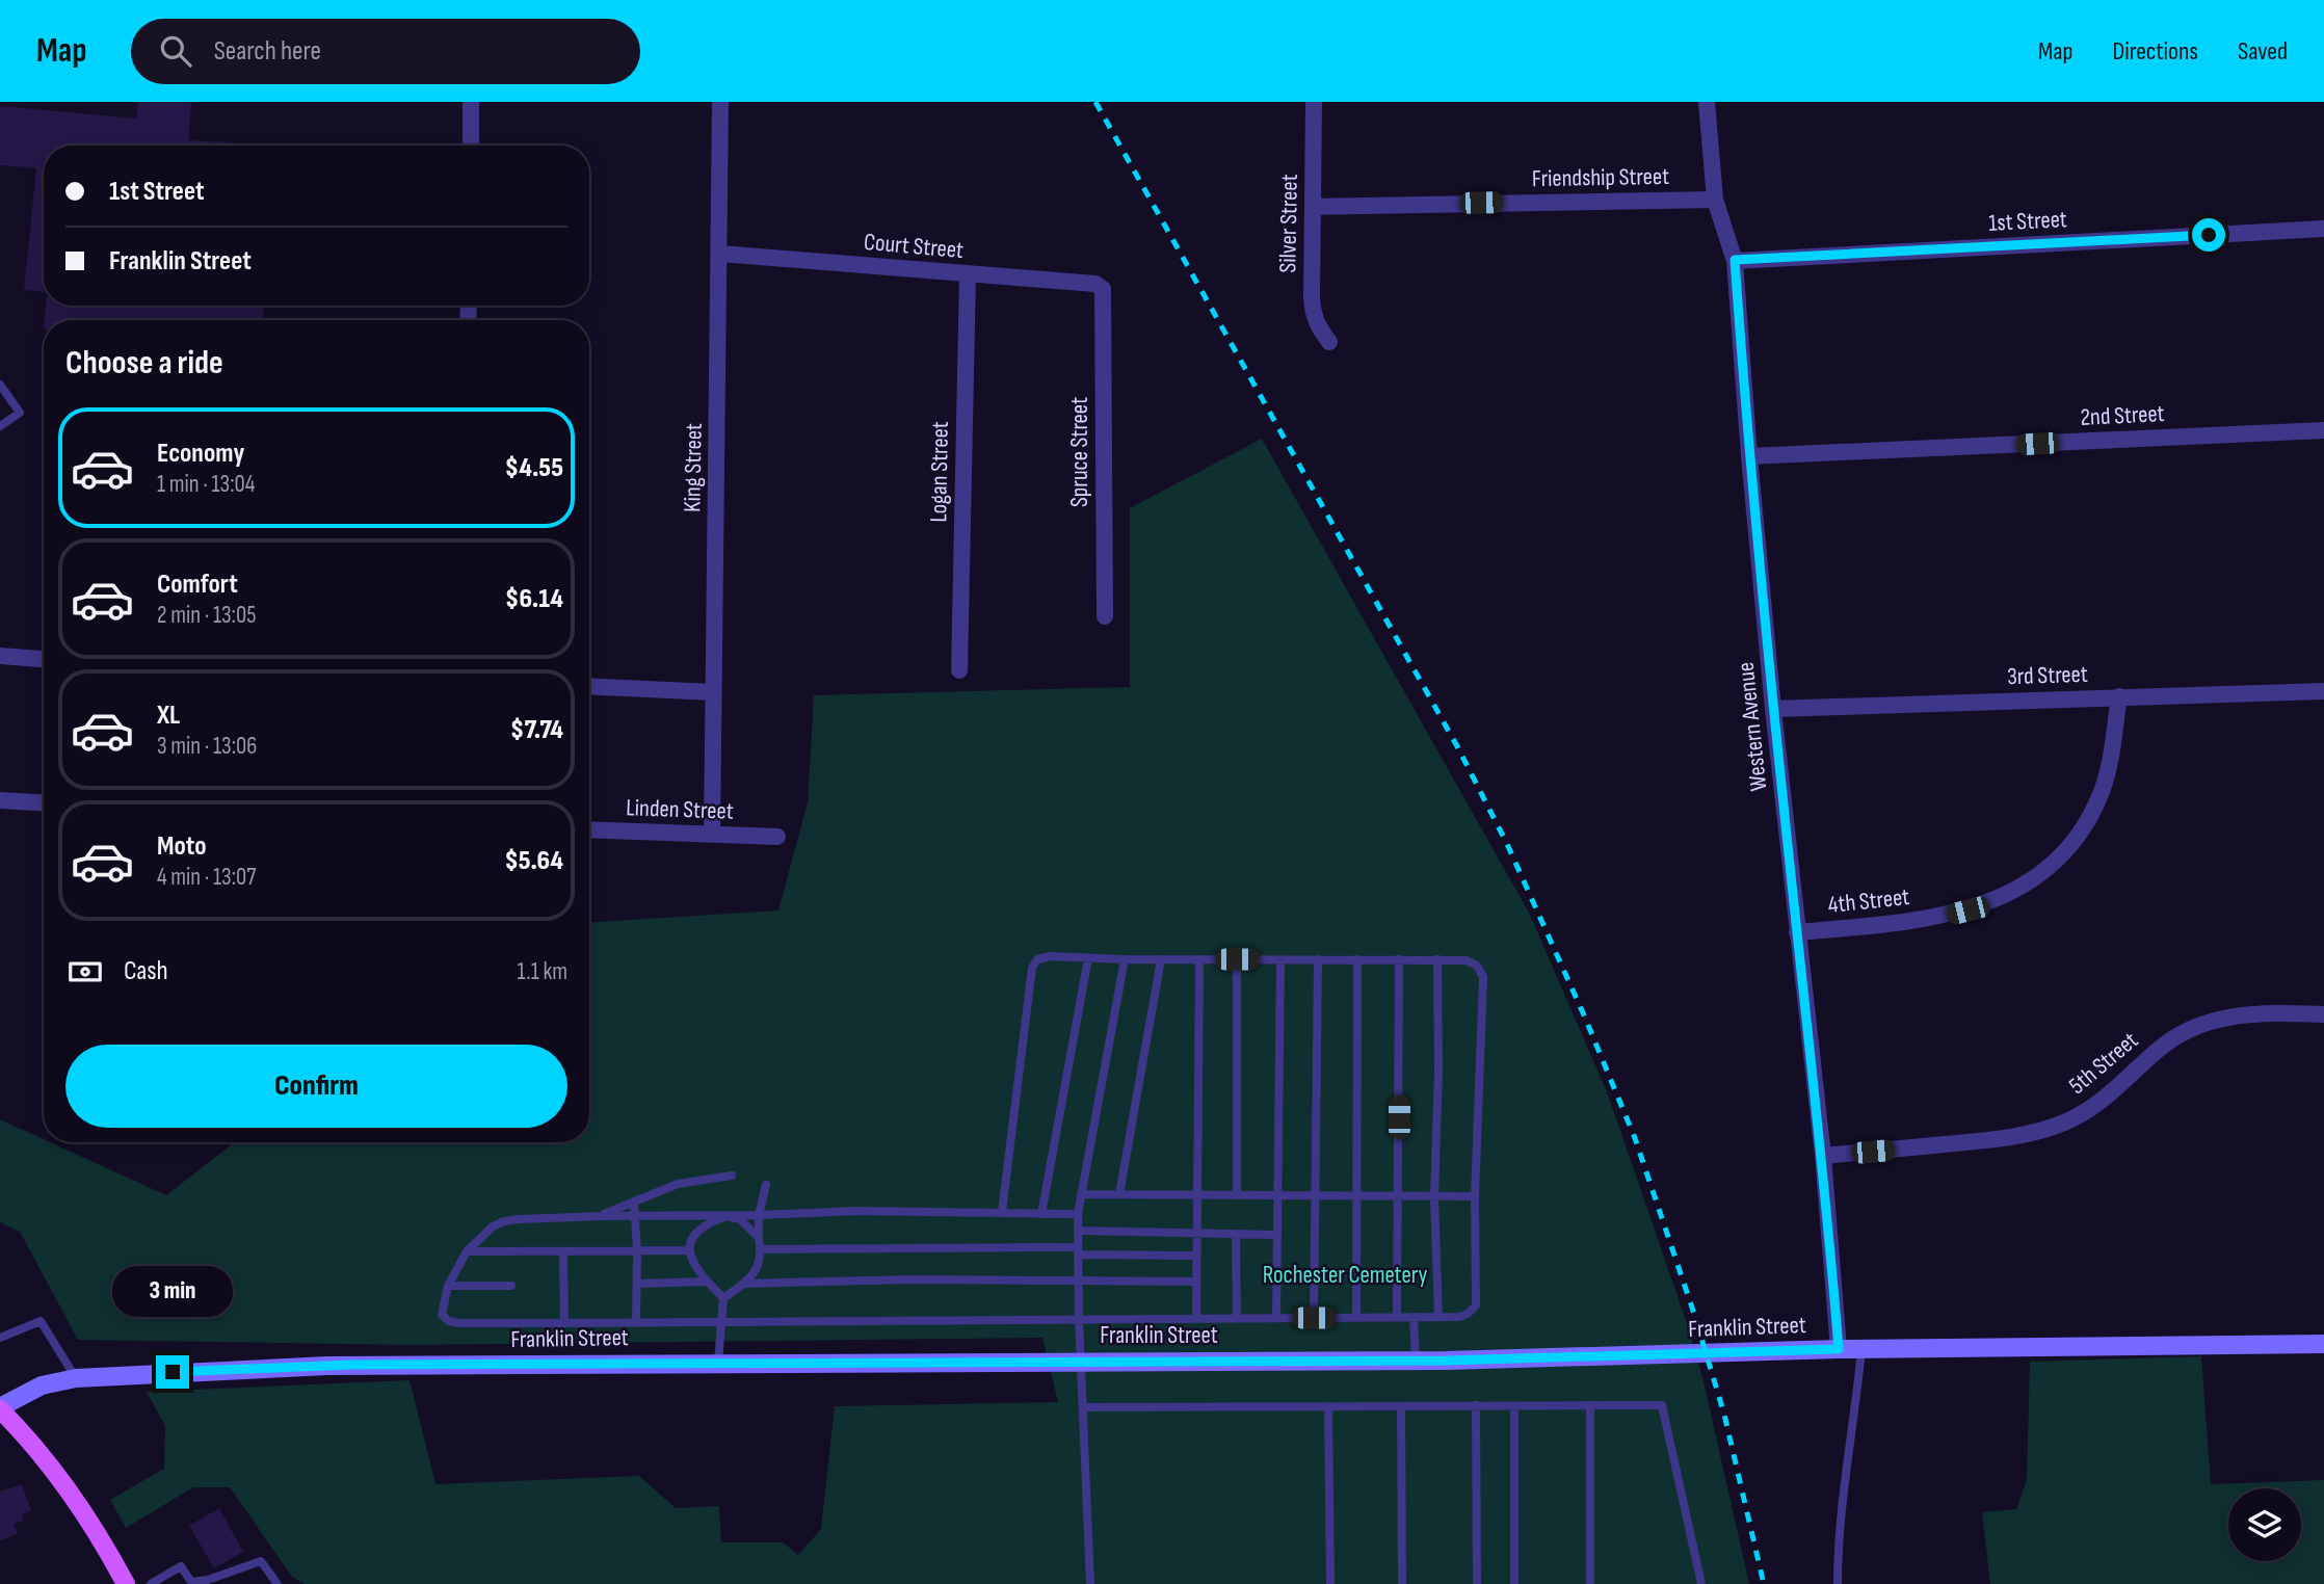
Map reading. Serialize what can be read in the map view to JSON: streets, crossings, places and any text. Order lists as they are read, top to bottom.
{
  "streets": {
    "street": [
      "Friendship Street",
      "1st Street",
      "Silver Street",
      "Court Street",
      "2nd Street",
      "Spruce Street",
      "King Street",
      "Logan Street",
      "3rd Street",
      "Western Avenue",
      "Linden Street",
      "4th Street",
      "5th Street",
      "Franklin Street"
    ]
  },
  "crossings": [
    ["Friendship Street", "Silver Street"],
    ["Friendship Street", "Western Avenue"],
    ["1st Street", "Western Avenue"],
    ["Court Street", "Spruce Street"],
    ["Court Street", "King Street"],
    ["Court Street", "Logan Street"],
    ["2nd Street", "Western Avenue"],
    ["King Street", "Linden Street"],
    ["3rd Street", "Western Avenue"],
    ["3rd Street", "4th Street"],
    ["Western Avenue", "4th Street"],
    ["Western Avenue", "5th Street"],
    ["Western Avenue", "Franklin Street"]
  ],
  "parks": ["Rochester Cemetery"],
  "page": {
    "header": "Map",
    "search": "Search here",
    "nav": ["Map", "Directions", "Saved"],
    "banner": ["1st Street", "Franklin Street"],
    "heading": "Choose a ride",
    "list": [
      {
        "name": "Economy",
        "note": "1 min · 13:04",
        "value": "$4.55"
      },
      {
        "name": "Comfort",
        "note": "2 min · 13:05",
        "value": "$6.14"
      },
      {
        "name": "XL",
        "note": "3 min · 13:06",
        "value": "$7.74"
      },
      {
        "name": "Moto",
        "note": "4 min · 13:07",
        "value": "$5.64"
      }
    ],
    "pay": ["Cash", "1.1 km"],
    "buttons": "Confirm",
    "bubble": "3 min"
  }
}
